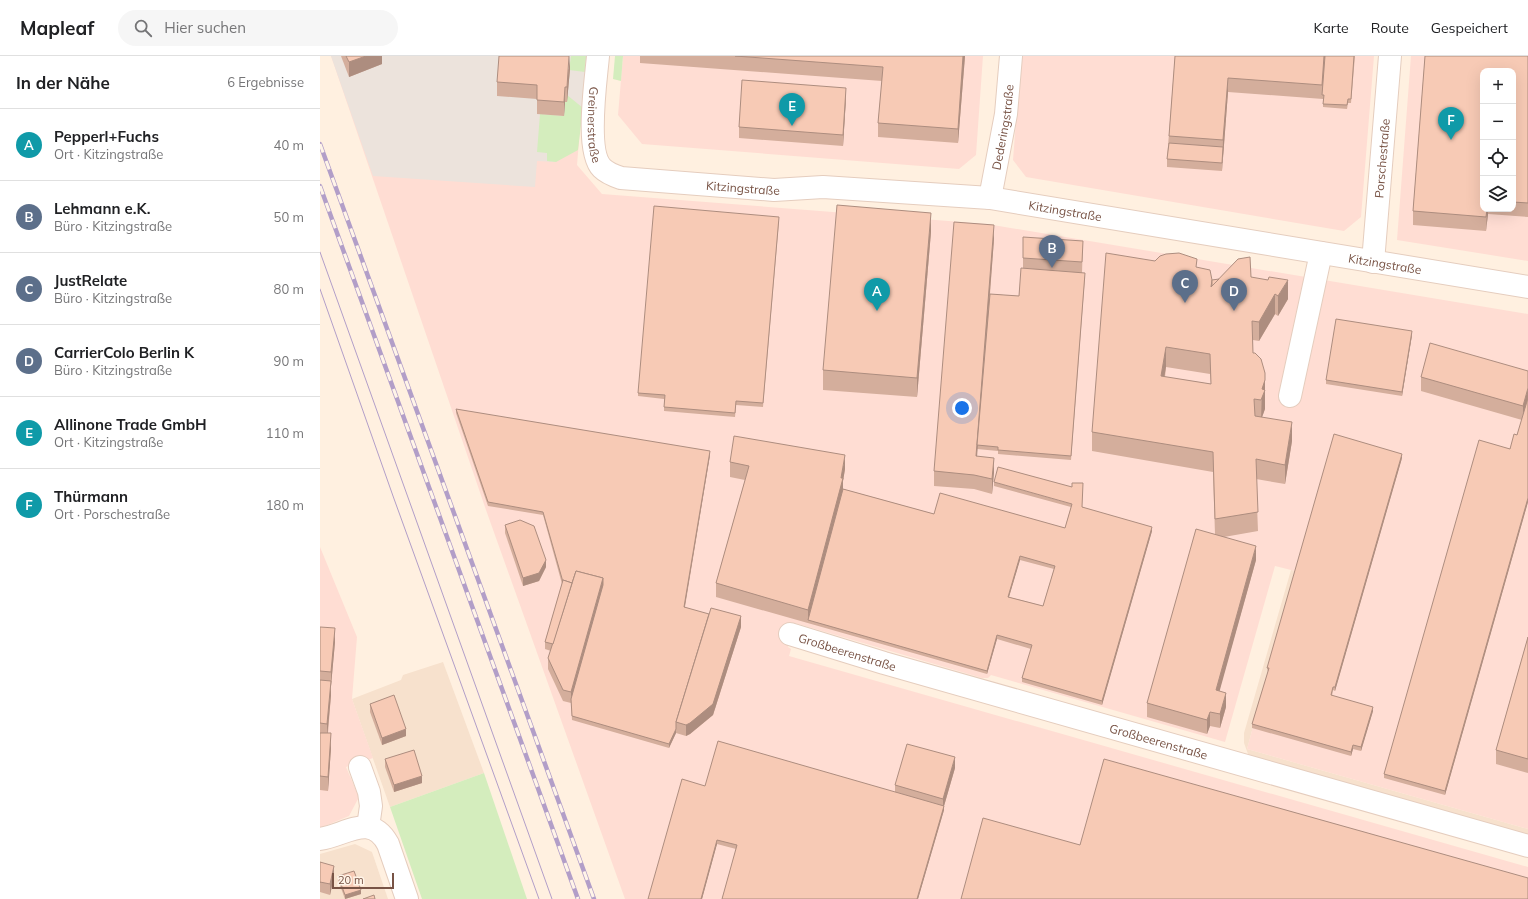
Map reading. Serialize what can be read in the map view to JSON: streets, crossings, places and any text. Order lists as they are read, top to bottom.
{
  "streets": {
    "street": [
      "Greinerstraße",
      "Dederingstraße",
      "Porschestraße",
      "Kitzingstraße",
      "Großbeerenstraße"
    ]
  },
  "crossings": [
    ["Greinerstraße", "Kitzingstraße"],
    ["Dederingstraße", "Kitzingstraße"],
    ["Porschestraße", "Kitzingstraße"]
  ],
  "scale_bar": "20 m",
  "page": {
    "header": "Mapleaf",
    "search": "Hier suchen",
    "nav": ["Karte", "Route", "Gespeichert"],
    "heading": ["In der Nähe", "6 Ergebnisse"],
    "map_buttons": ["+", "−"],
    "pins": [
      "E",
      "F",
      "B",
      "C",
      "A",
      "D"
    ],
    "list": [
      {
        "mark": "A",
        "name": "Pepperl+Fuchs",
        "note": "Ort · Kitzingstraße",
        "value": "40 m"
      },
      {
        "mark": "B",
        "name": "Lehmann e.K.",
        "note": "Büro · Kitzingstraße",
        "value": "50 m"
      },
      {
        "mark": "C",
        "name": "JustRelate",
        "note": "Büro · Kitzingstraße",
        "value": "80 m"
      },
      {
        "mark": "D",
        "name": "CarrierColo Berlin K",
        "note": "Büro · Kitzingstraße",
        "value": "90 m"
      },
      {
        "mark": "E",
        "name": "Allinone Trade GmbH",
        "note": "Ort · Kitzingstraße",
        "value": "110 m"
      },
      {
        "mark": "F",
        "name": "Thürmann",
        "note": "Ort · Porschestraße",
        "value": "180 m"
      }
    ],
    "scale": "20 m"
  }
}
